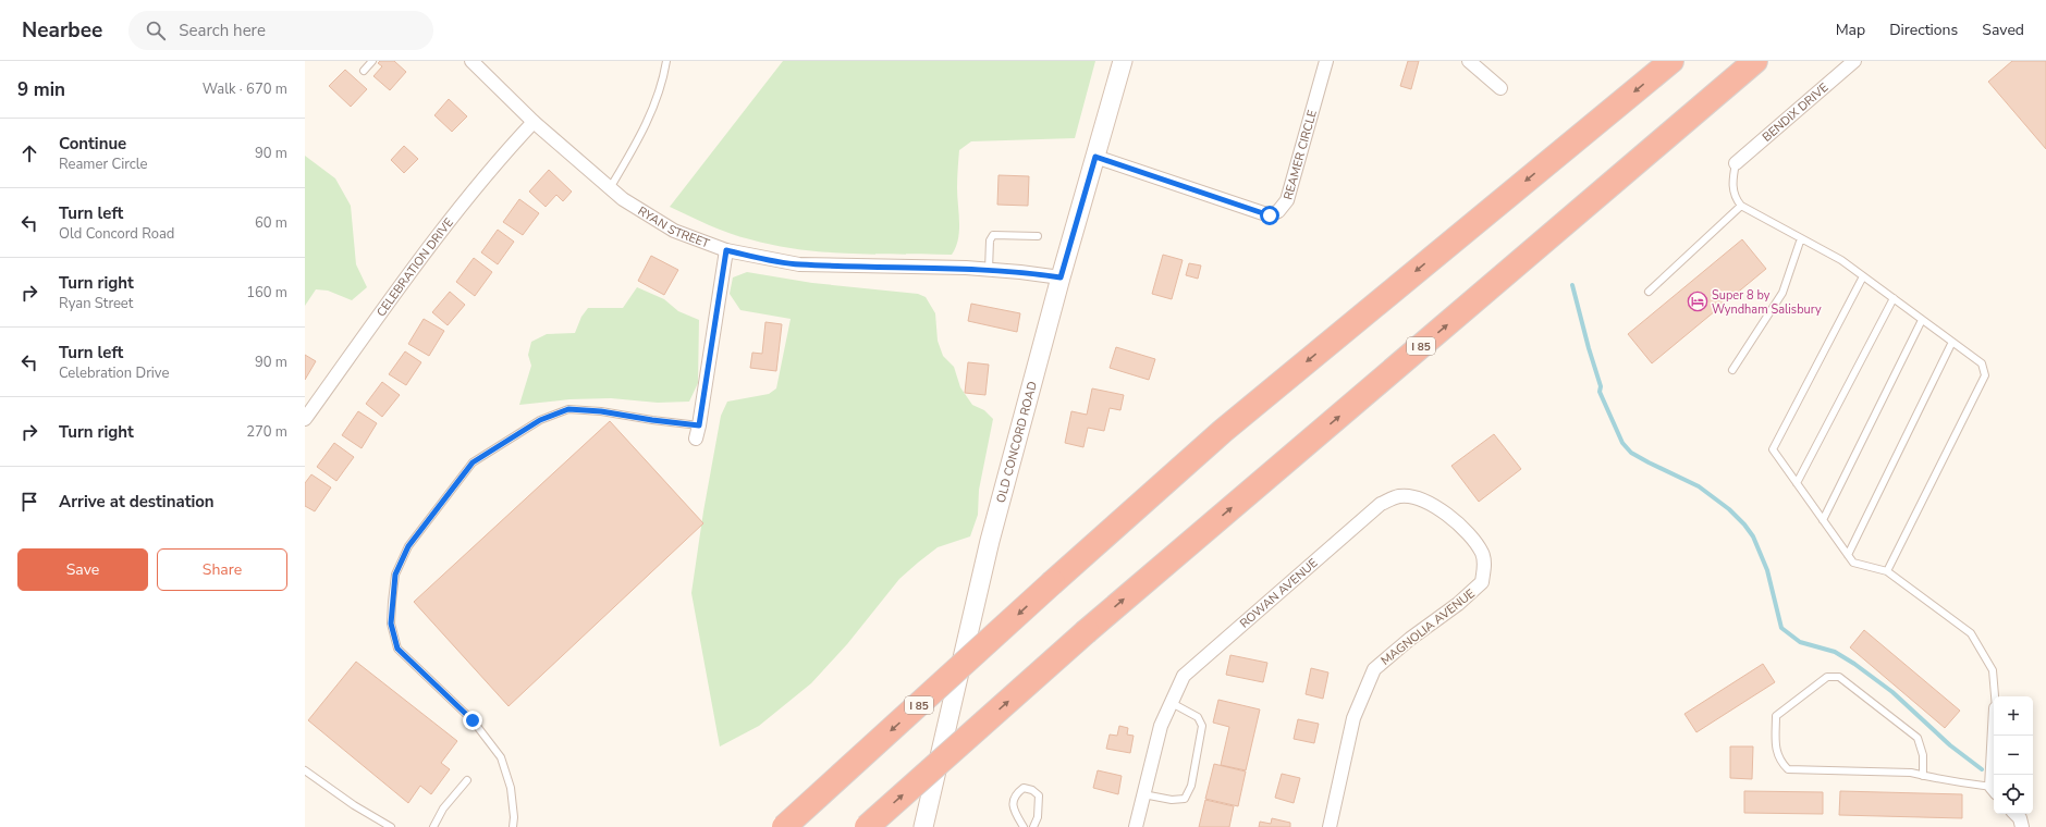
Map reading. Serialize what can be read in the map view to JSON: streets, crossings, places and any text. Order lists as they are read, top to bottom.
{
  "streets": {
    "highway": ["I 85"],
    "main road": ["OLD CONCORD ROAD"],
    "street": [
      "BENDIX DRIVE",
      "REAMER CIRCLE",
      "RYAN STREET",
      "CELEBRATION DRIVE",
      "ROWAN AVENUE",
      "MAGNOLIA AVENUE"
    ]
  },
  "crossings": [
    ["REAMER CIRCLE", "OLD CONCORD ROAD"],
    ["RYAN STREET", "CELEBRATION DRIVE"],
    ["RYAN STREET", "OLD CONCORD ROAD"],
    ["ROWAN AVENUE", "MAGNOLIA AVENUE"]
  ],
  "places": {
    "hotel": ["Super 8 by Wyndham Salisbury"]
  },
  "page": {
    "header": "Nearbee",
    "search": "Search here",
    "nav": ["Map", "Directions", "Saved"],
    "heading": ["9 min", "Walk · 670 m"],
    "list": [
      ["Continue", "Reamer Circle", "90 m"],
      ["Turn left", "Old Concord Road", "60 m"],
      ["Turn right", "Ryan Street", "160 m"],
      ["Turn left", "Celebration Drive", "90 m"],
      ["Turn right", "270 m"],
      "Arrive at destination"
    ],
    "buttons": ["Save", "Share"],
    "map_buttons": ["+", "−"]
  }
}
